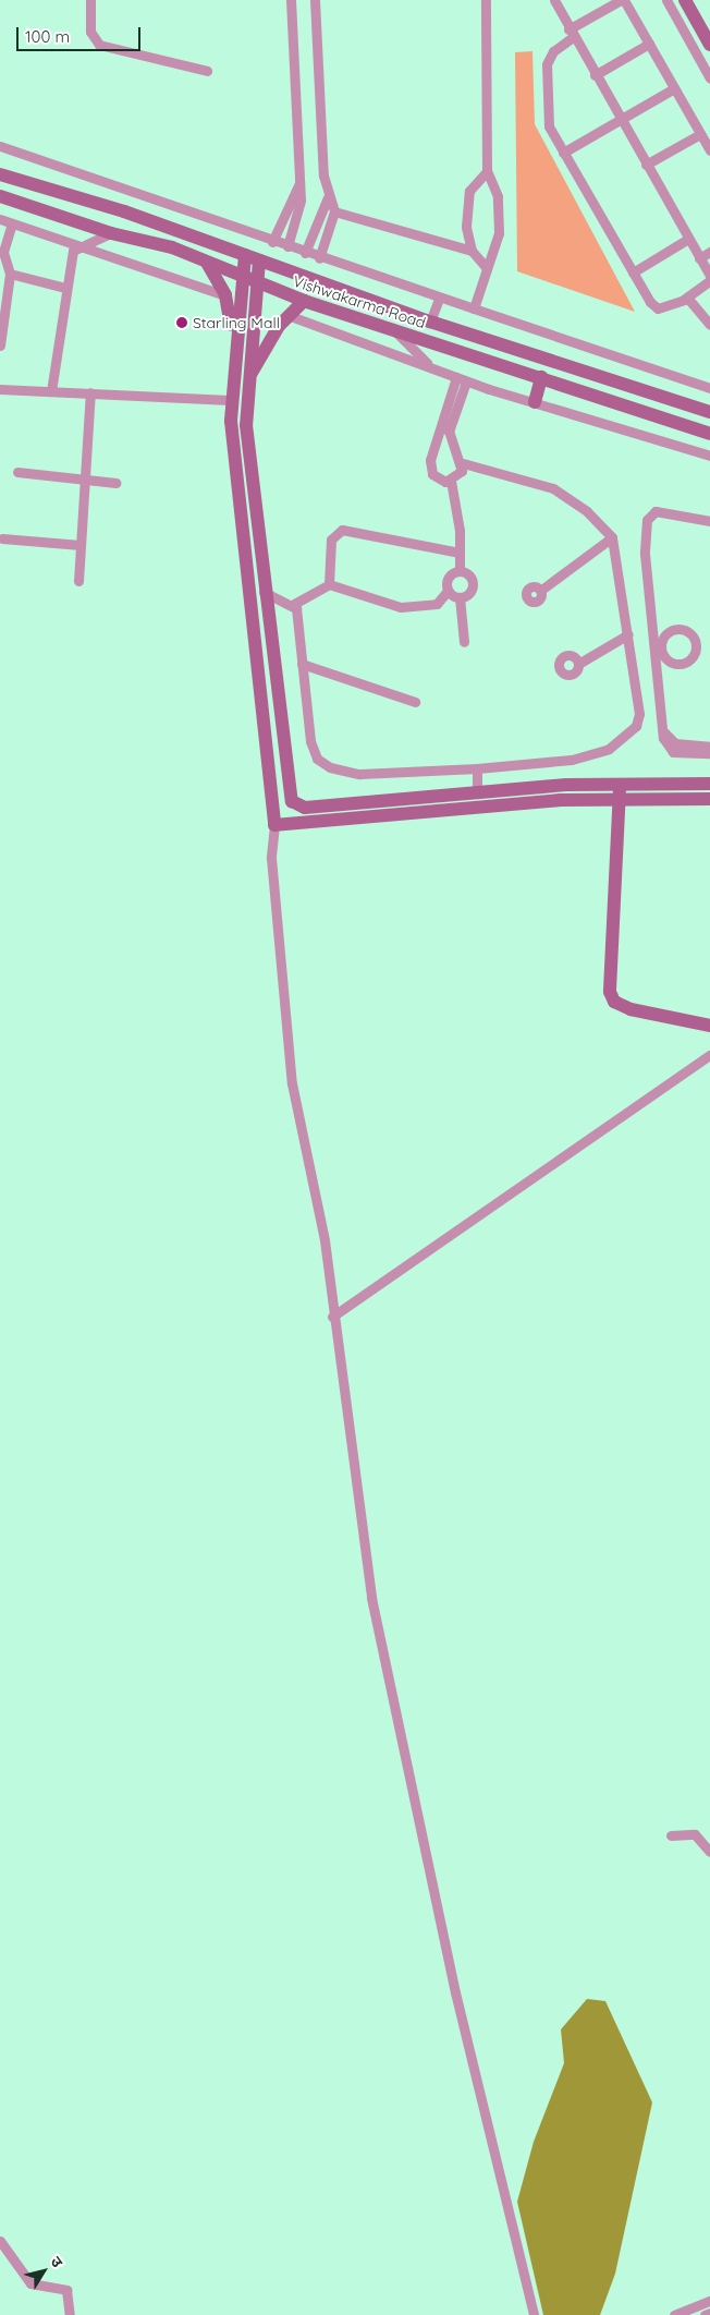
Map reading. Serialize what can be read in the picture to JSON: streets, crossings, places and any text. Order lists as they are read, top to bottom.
{
  "streets": {
    "street": ["Vishwakarma Road"]
  },
  "places": ["Starling Mall"],
  "scale_bar": "100 m",
  "north": "top right"
}
